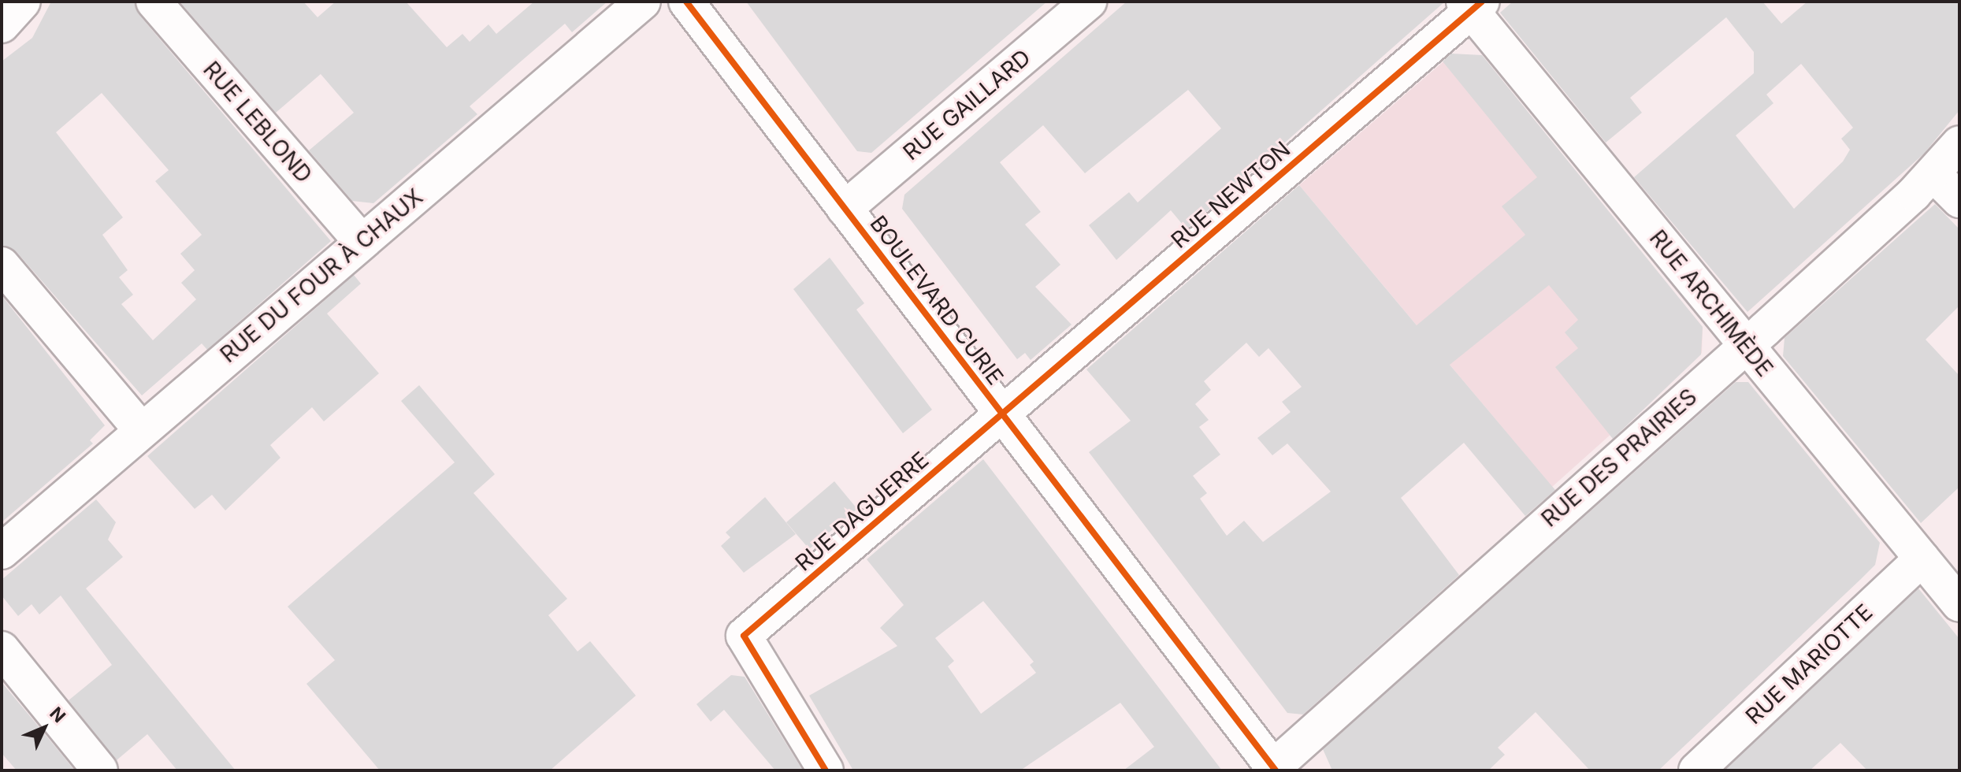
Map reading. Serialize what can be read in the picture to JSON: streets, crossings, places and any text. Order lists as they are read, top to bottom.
{
  "streets": {
    "street": [
      "RUE GAILLARD",
      "RUE LEBLOND",
      "RUE NEWTON",
      "RUE DU FOUR À CHAUX",
      "BOULEVARD CURIE",
      "RUE ARCHIMÈDE",
      "RUE DES PRAIRIES",
      "RUE DAGUERRE",
      "RUE MARIOTTE"
    ]
  },
  "crossings": [
    ["RUE GAILLARD", "BOULEVARD CURIE"],
    ["RUE LEBLOND", "RUE DU FOUR À CHAUX"],
    ["RUE NEWTON", "BOULEVARD CURIE"],
    ["RUE NEWTON", "RUE ARCHIMÈDE"],
    ["RUE NEWTON", "RUE DAGUERRE"],
    ["BOULEVARD CURIE", "RUE DES PRAIRIES"],
    ["BOULEVARD CURIE", "RUE DAGUERRE"],
    ["RUE ARCHIMÈDE", "RUE DES PRAIRIES"],
    ["RUE ARCHIMÈDE", "RUE MARIOTTE"]
  ],
  "north": "top right"
}
